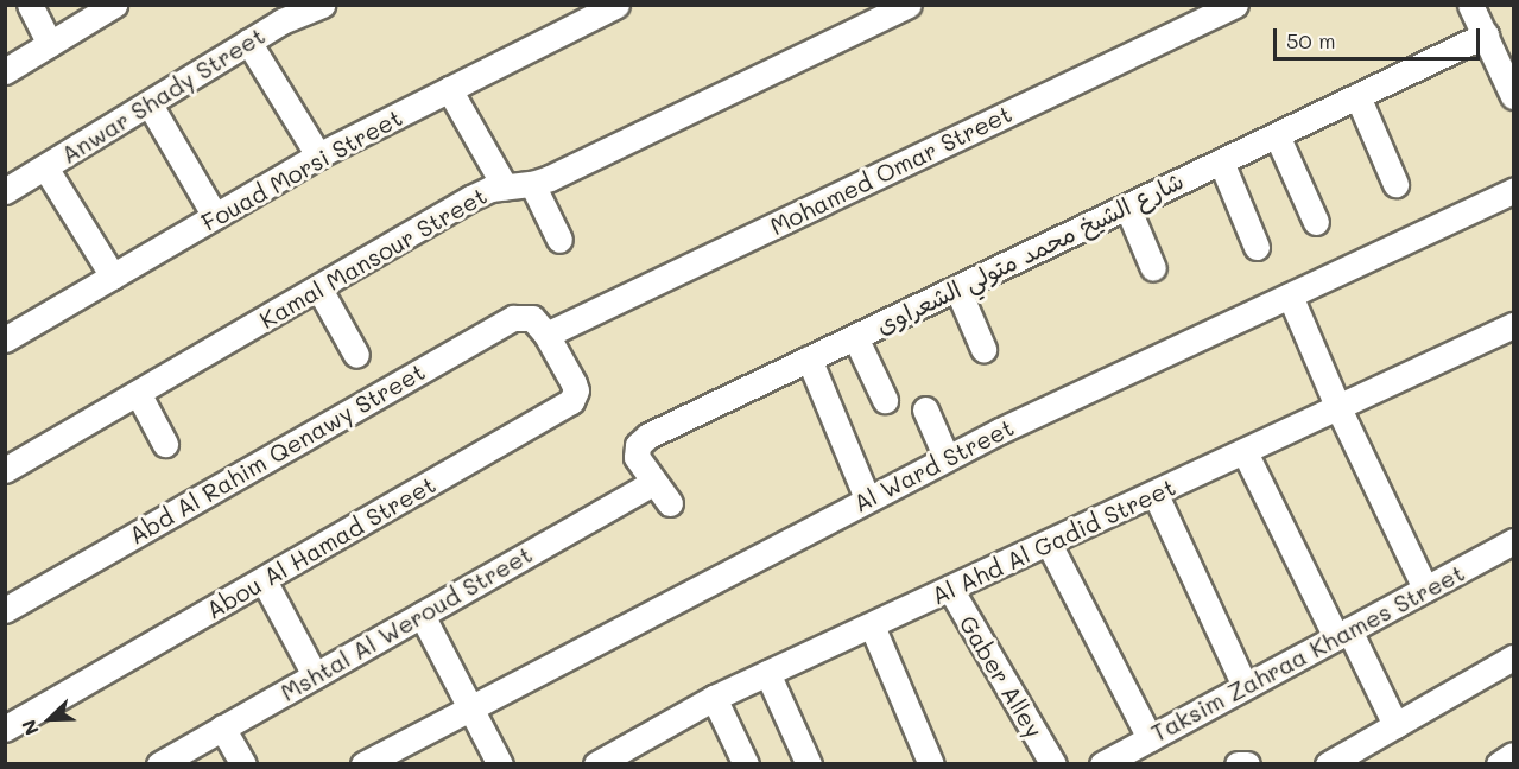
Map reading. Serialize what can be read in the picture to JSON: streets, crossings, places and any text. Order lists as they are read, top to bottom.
{
  "streets": {
    "street": [
      "Anwar Shady Street",
      "Fouad Morsi Street",
      "Mohamed Omar Street",
      "شارع الشيخ محمد متولي الشعراوى",
      "Kamal Mansour Street",
      "Abd Al Rahim Qenawy Street",
      "Al Ward Street",
      "Al Ahd Al Gadid Street",
      "Abou Al Hamad Street",
      "Mshtal Al Weroud Street",
      "Taksim Zahraa Khames Street",
      "Gaber Alley"
    ]
  },
  "crossings": [
    ["Mohamed Omar Street", "Abd Al Rahim Qenawy Street"],
    ["Mohamed Omar Street", "Abou Al Hamad Street"],
    ["شارع الشيخ محمد متولي الشعراوى", "Mshtal Al Weroud Street"],
    ["Abd Al Rahim Qenawy Street", "Abou Al Hamad Street"],
    ["Al Ahd Al Gadid Street", "Gaber Alley"]
  ],
  "scale_bar": "50 m",
  "north": "bottom left"
}
